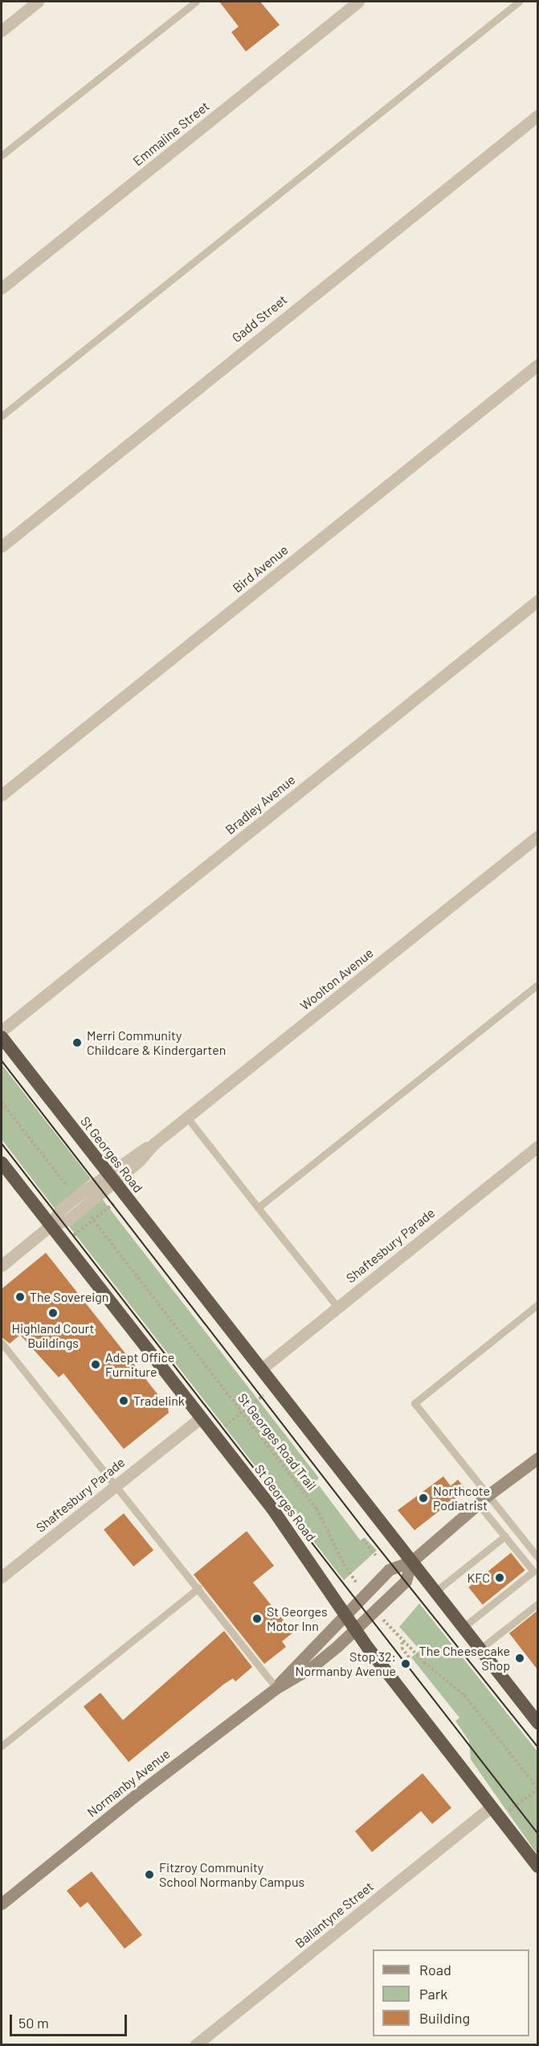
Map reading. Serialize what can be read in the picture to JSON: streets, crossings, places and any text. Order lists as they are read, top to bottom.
{
  "streets": {
    "highway": ["St Georges Road"],
    "main road": ["Normanby Avenue"],
    "street": [
      "Emmaline Street",
      "Gadd Street",
      "Bird Avenue",
      "Bradley Avenue",
      "Woolton Avenue",
      "Shaftesbury Parade",
      "Ballantyne Street"
    ],
    "path": ["St Georges Road Trail"]
  },
  "crossings": [
    ["Woolton Avenue", "St Georges Road"],
    ["Woolton Avenue", "St Georges Road Trail"],
    ["St Georges Road", "Shaftesbury Parade"],
    ["St Georges Road", "Normanby Avenue"],
    ["St Georges Road", "Ballantyne Street"],
    ["St Georges Road Trail", "Normanby Avenue"]
  ],
  "places": [
    "Merri Community Childcare & Kindergarten",
    "The Sovereign",
    "Highland Court Buildings",
    "Adept Office Furniture",
    "Tradelink",
    "Northcote Podiatrist",
    "KFC",
    "St Georges Motor Inn",
    "The Cheesecake Shop",
    "Stop 32: Normanby Avenue",
    "Fitzroy Community School Normanby Campus"
  ],
  "legend": ["Road", "Park", "Building"],
  "scale_bar": "50 m"
}
